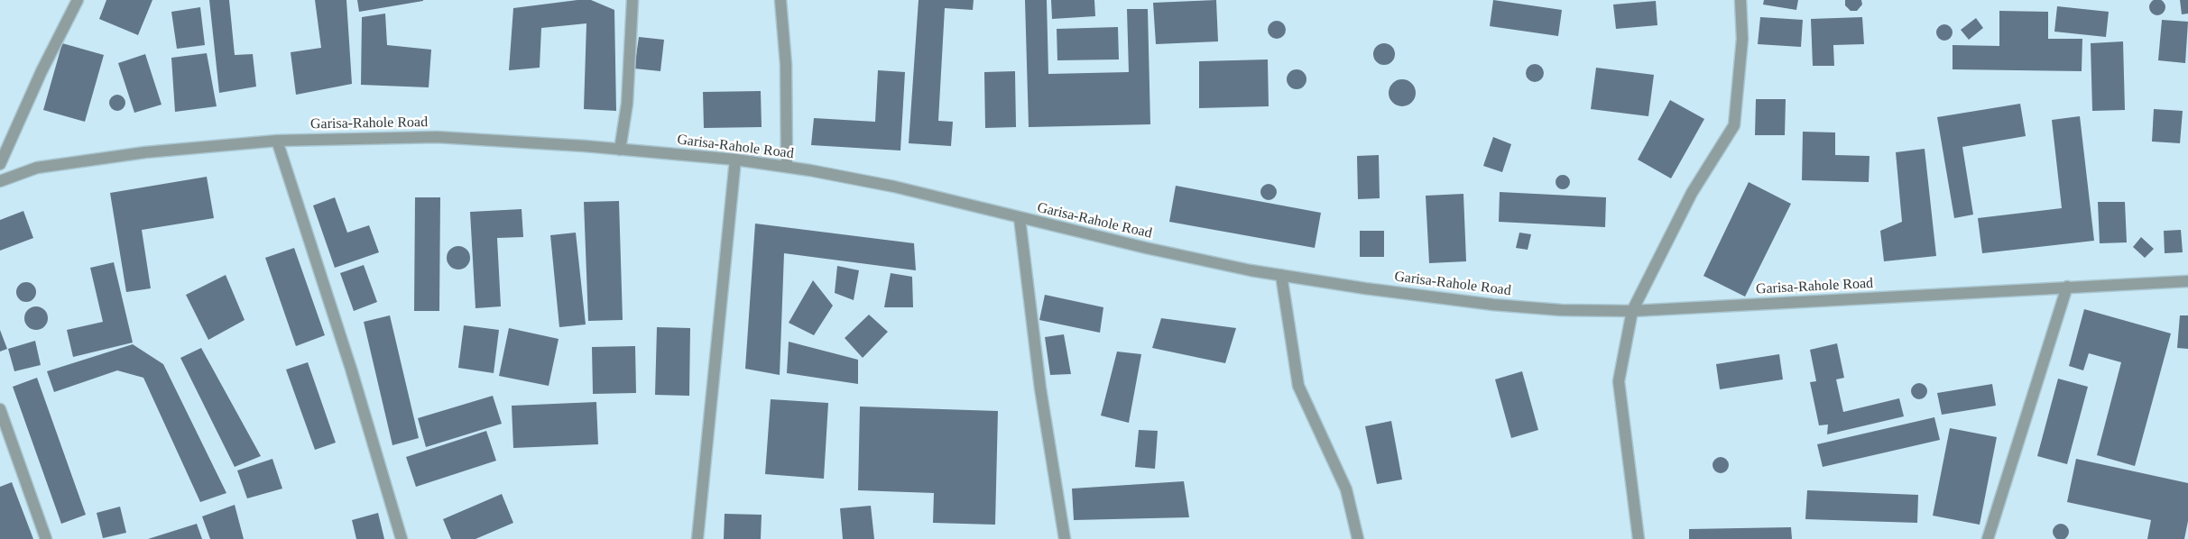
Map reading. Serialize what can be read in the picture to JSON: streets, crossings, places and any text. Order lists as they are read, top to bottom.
{
  "streets": {
    "street": ["Garisa-Rahole Road"]
  }
}
